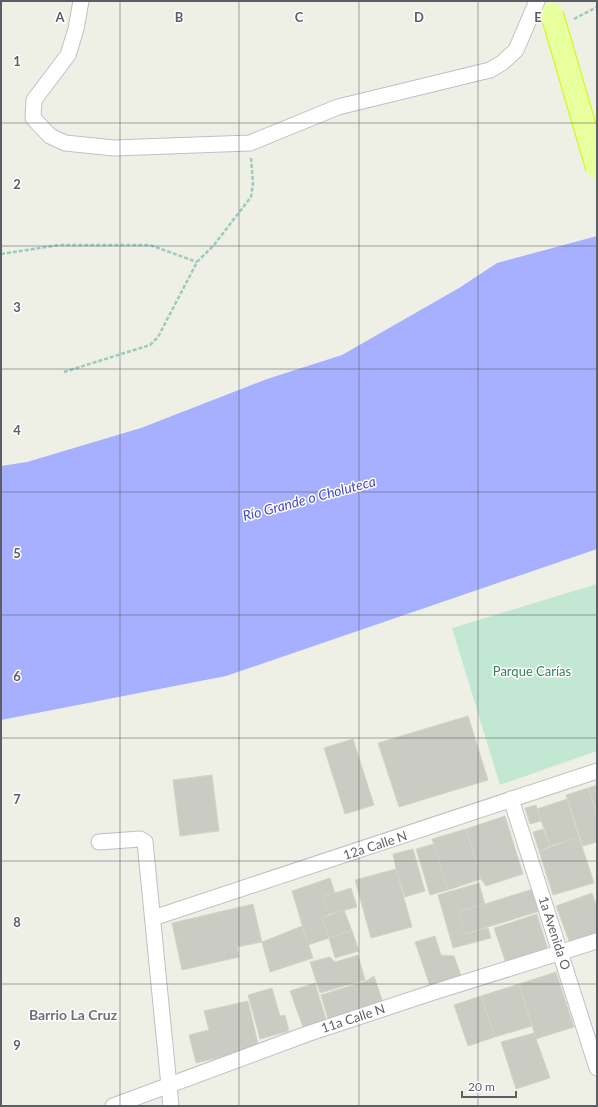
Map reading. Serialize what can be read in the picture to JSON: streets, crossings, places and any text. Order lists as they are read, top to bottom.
{
  "streets": {
    "street": ["12a Calle N", "1a Avenida O", "11a Calle N"]
  },
  "crossings": [
    ["12a Calle N", "1a Avenida O"],
    ["1a Avenida O", "11a Calle N"]
  ],
  "districts": ["Barrio La Cruz"],
  "water": ["Río Grande o Choluteca"],
  "parks": ["Parque Carías"],
  "scale_bar": "20 m",
  "grid": {
    "columns": [
      "A",
      "B",
      "C",
      "D",
      "E"
    ],
    "rows": [
      "1",
      "2",
      "3",
      "4",
      "5",
      "6",
      "7",
      "8",
      "9"
    ]
  }
}
